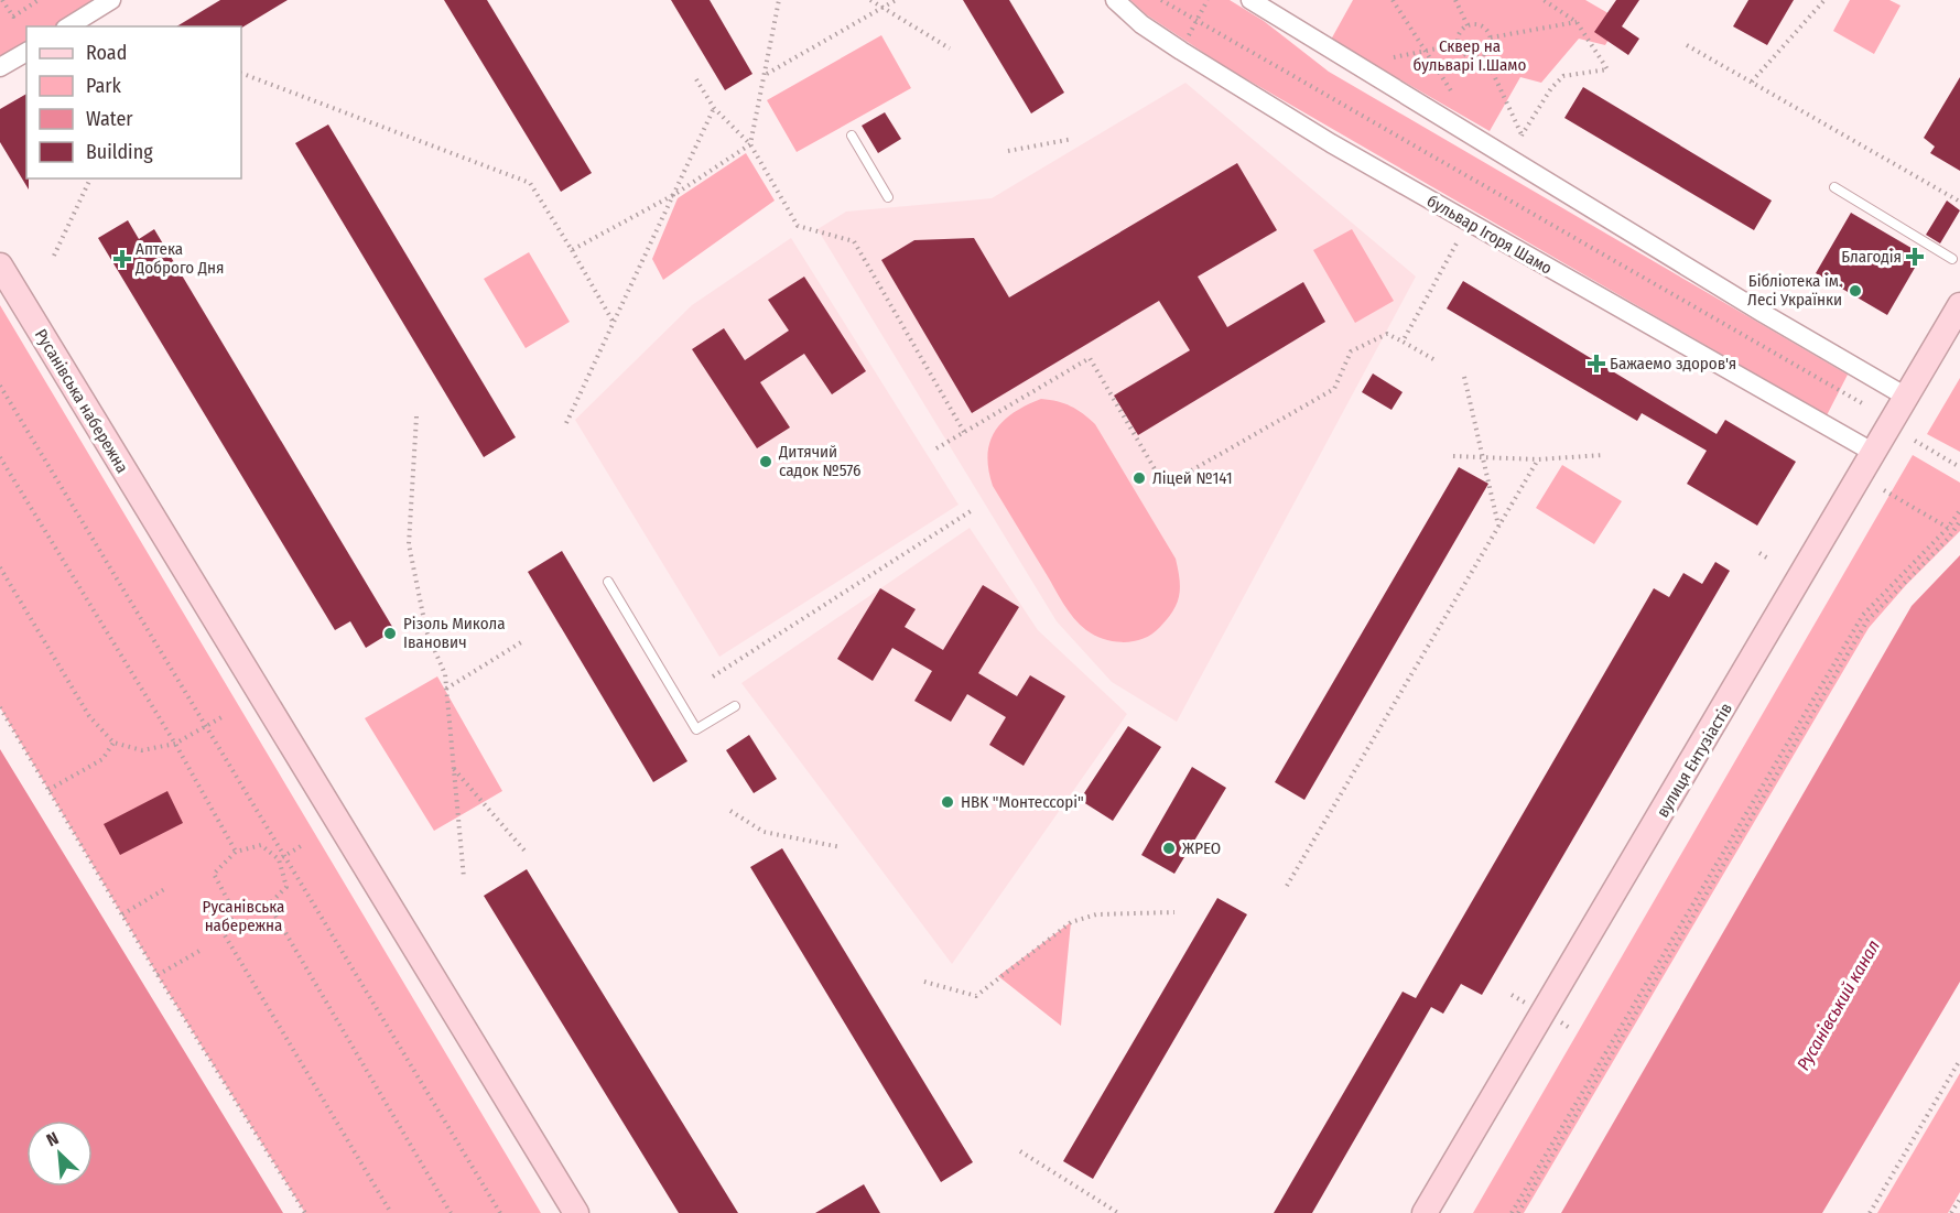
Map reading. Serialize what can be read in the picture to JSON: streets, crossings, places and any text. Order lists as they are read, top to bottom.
{
  "streets": {
    "main road": ["Русанівська набережна", "вулиця Ентузіастів"],
    "street": ["бульвар Ігоря Шамо"]
  },
  "crossings": [
    ["бульвар Ігоря Шамо", "вулиця Ентузіастів"]
  ],
  "water": ["Русанівський канал"],
  "parks": ["Сквер на бульварі І.Шамо", "Русанівська набережна"],
  "places": {
    "health": ["Благодія", "Аптека Доброго Дня", "Бажаемо здоров'я"],
    "other": [
      "Бібліотека ім. Лесі Українки",
      "Дитячий садок №576",
      "Ліцей №141",
      "Різоль Микола Іванович",
      "НВК \"Монтессорі\"",
      "ЖРЕО"
    ]
  },
  "legend": [
    "Road",
    "Park",
    "Water",
    "Building"
  ],
  "north": "top left"
}
